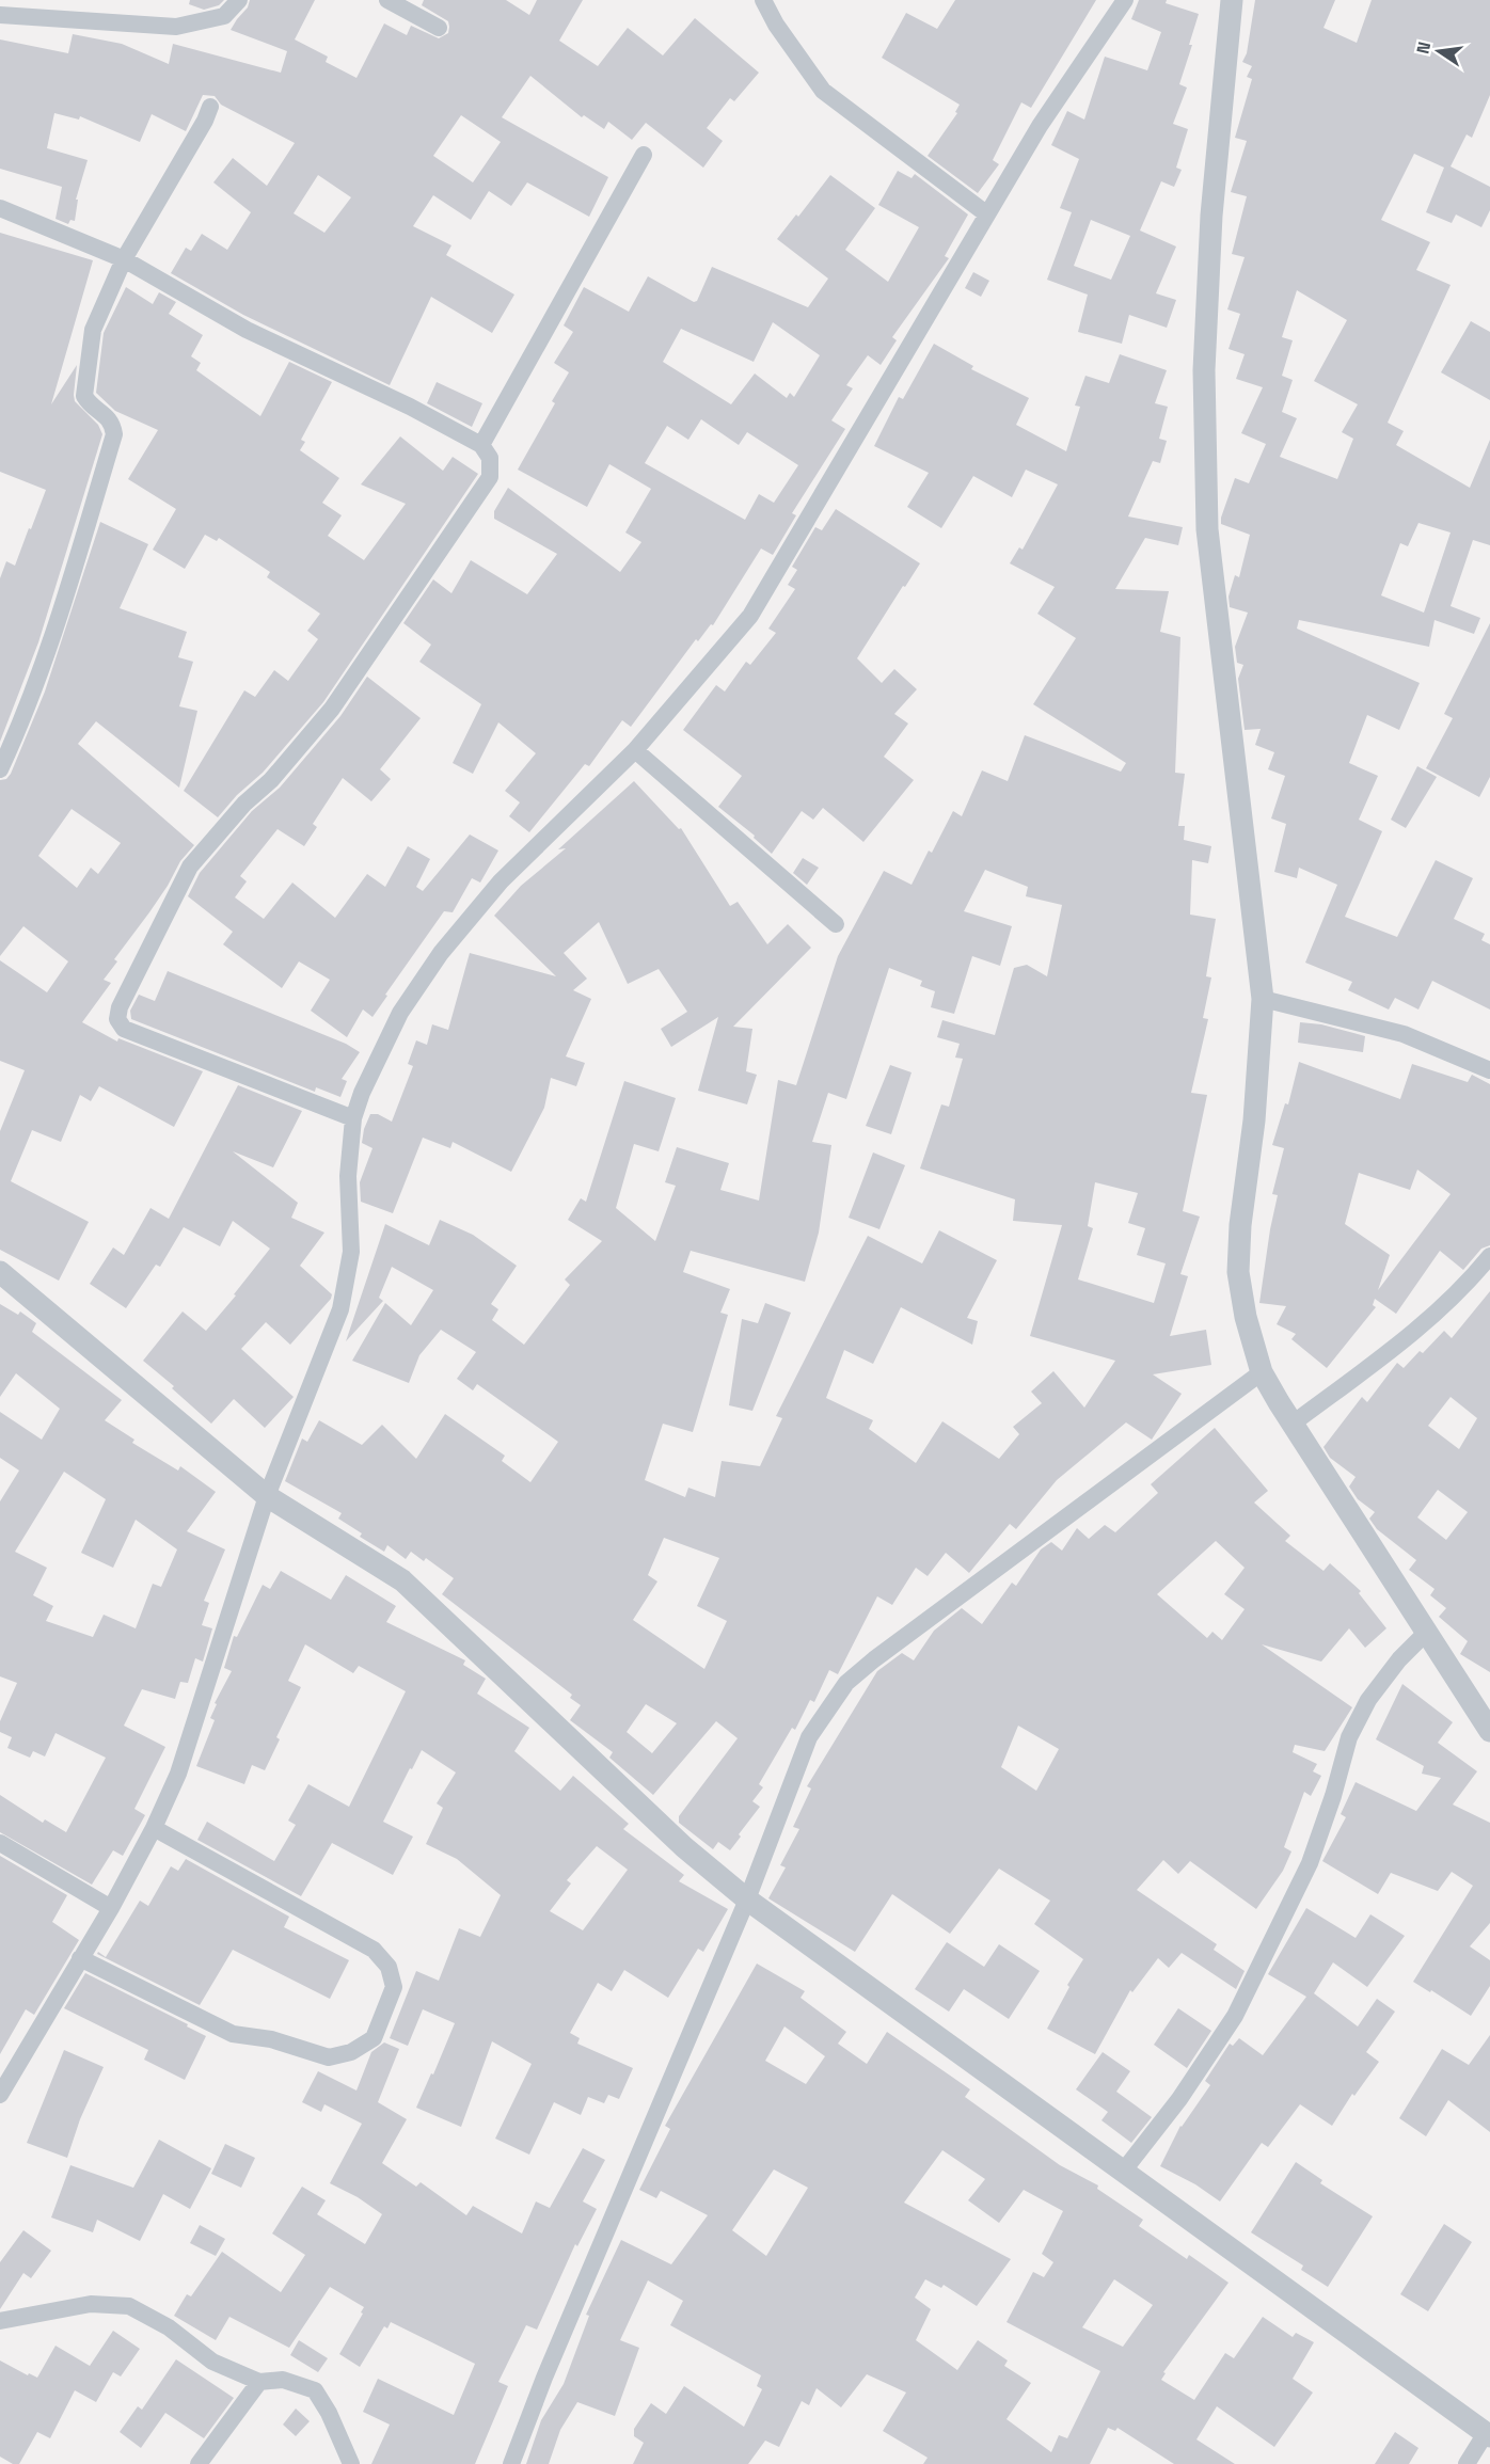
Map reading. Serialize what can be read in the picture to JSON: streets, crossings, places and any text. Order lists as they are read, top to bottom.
{
  "north": "left"
}
